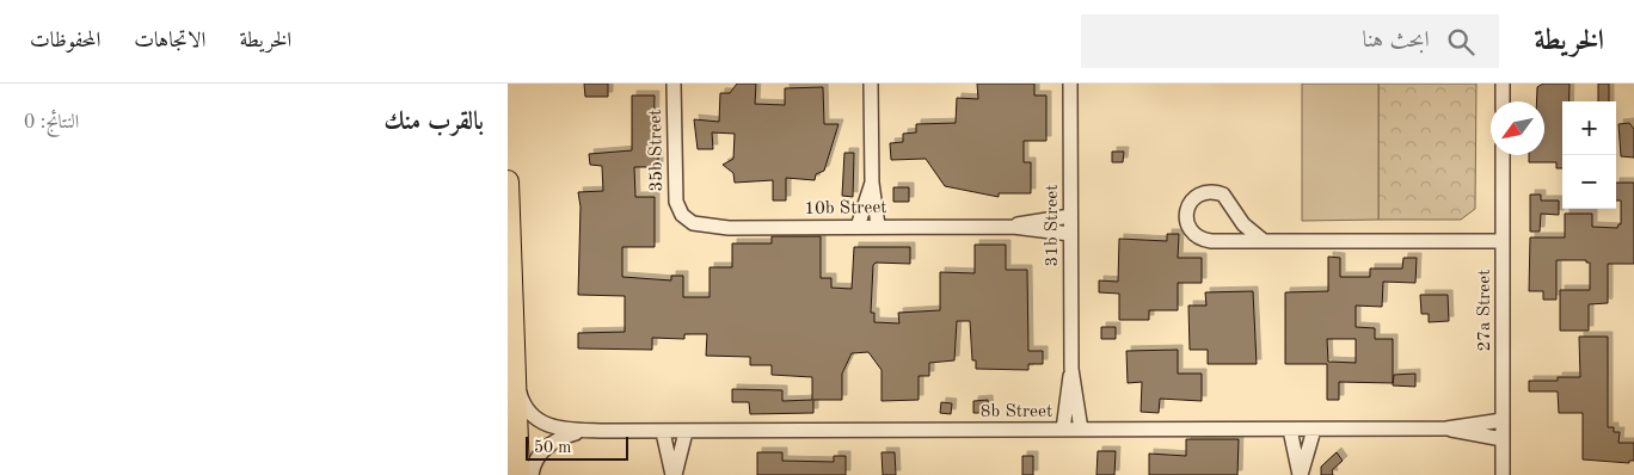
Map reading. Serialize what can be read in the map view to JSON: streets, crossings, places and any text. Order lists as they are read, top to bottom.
{
  "streets": {
    "street": [
      "35b Street",
      "10b Street",
      "31b Street",
      "27a Street",
      "8b Street"
    ]
  },
  "crossings": [
    ["35b Street", "10b Street"],
    ["10b Street", "31b Street"],
    ["31b Street", "8b Street"],
    ["27a Street", "8b Street"]
  ],
  "scale_bar": "50 m",
  "north": "bottom left",
  "page": {
    "header": "الخريطة",
    "search": "ابحث هنا",
    "nav": ["الخريطة", "الاتجاهات", "المحفوظات"],
    "heading": ["بالقرب منك", "النتائج: 0"],
    "map_buttons": ["+", "−"],
    "scale": "50 m"
  }
}
